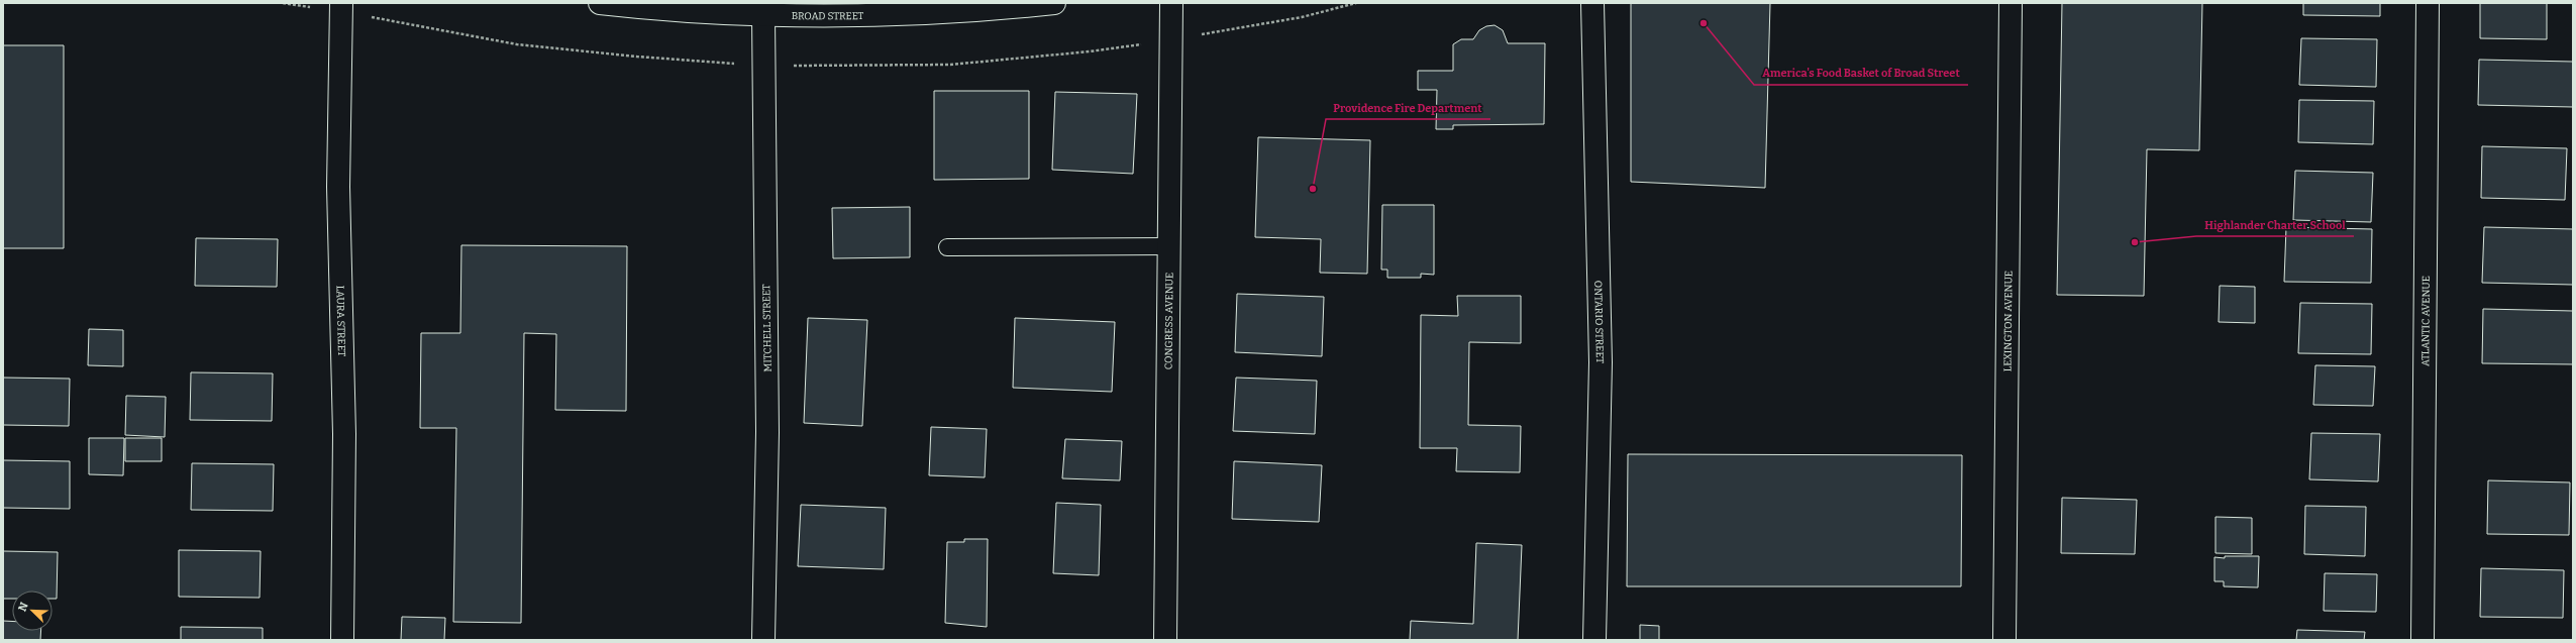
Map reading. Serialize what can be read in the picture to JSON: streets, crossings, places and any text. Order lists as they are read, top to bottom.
{
  "streets": {
    "street": [
      "BROAD STREET",
      "LAURA STREET",
      "ONTARIO STREET",
      "LEXINGTON AVENUE",
      "ATLANTIC AVENUE",
      "CONGRESS AVENUE",
      "MITCHELL STREET"
    ]
  },
  "crossings": [
    ["BROAD STREET", "MITCHELL STREET"]
  ],
  "places": ["America's Food Basket of Broad Street", "Providence Fire Department", "Highlander Charter School"],
  "north": "top left"
}
